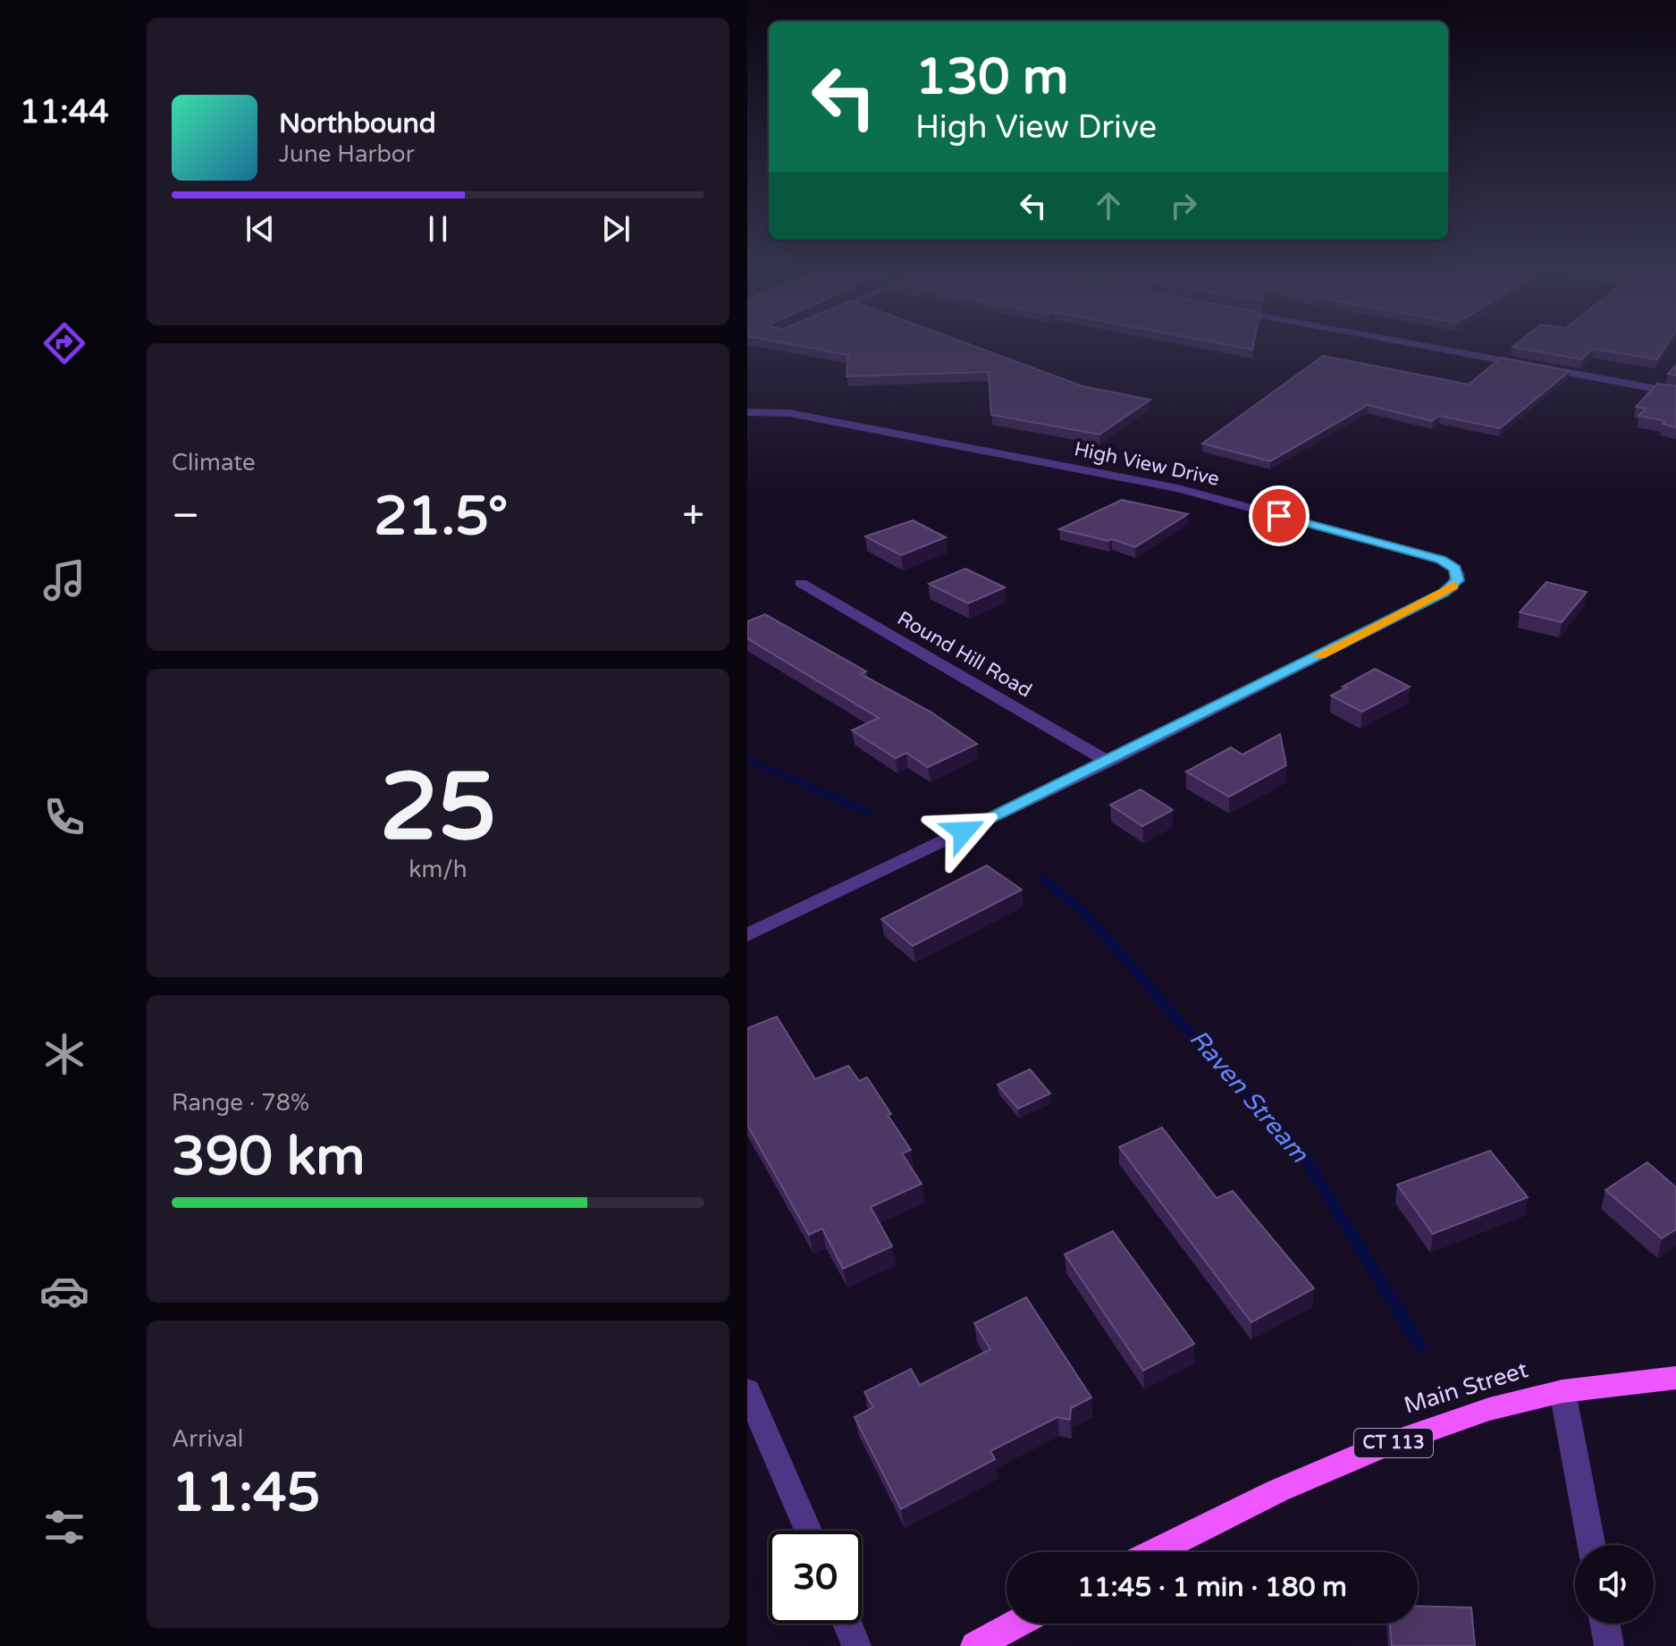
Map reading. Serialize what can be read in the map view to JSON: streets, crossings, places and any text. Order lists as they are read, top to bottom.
{
  "streets": {
    "main road": ["Main Street", "CT 113"],
    "street": ["High View Drive", "Round Hill Road"]
  },
  "crossings": [
    ["High View Drive", "Round Hill Road"]
  ],
  "water": ["Raven Stream"],
  "page": {
    "tabs": "11:44",
    "turn": ["130 m", "High View Drive"],
    "song": ["Northbound", "June Harbor"],
    "tile": [
      "Climate",
      ["25", "km/h"],
      ["Range · 78%", "390 km"],
      ["Arrival", "11:45"]
    ],
    "heat": ["−", "21.5°", "+"],
    "limit": "30",
    "trip": "11:45 · 1 min · 180 m"
  }
}
